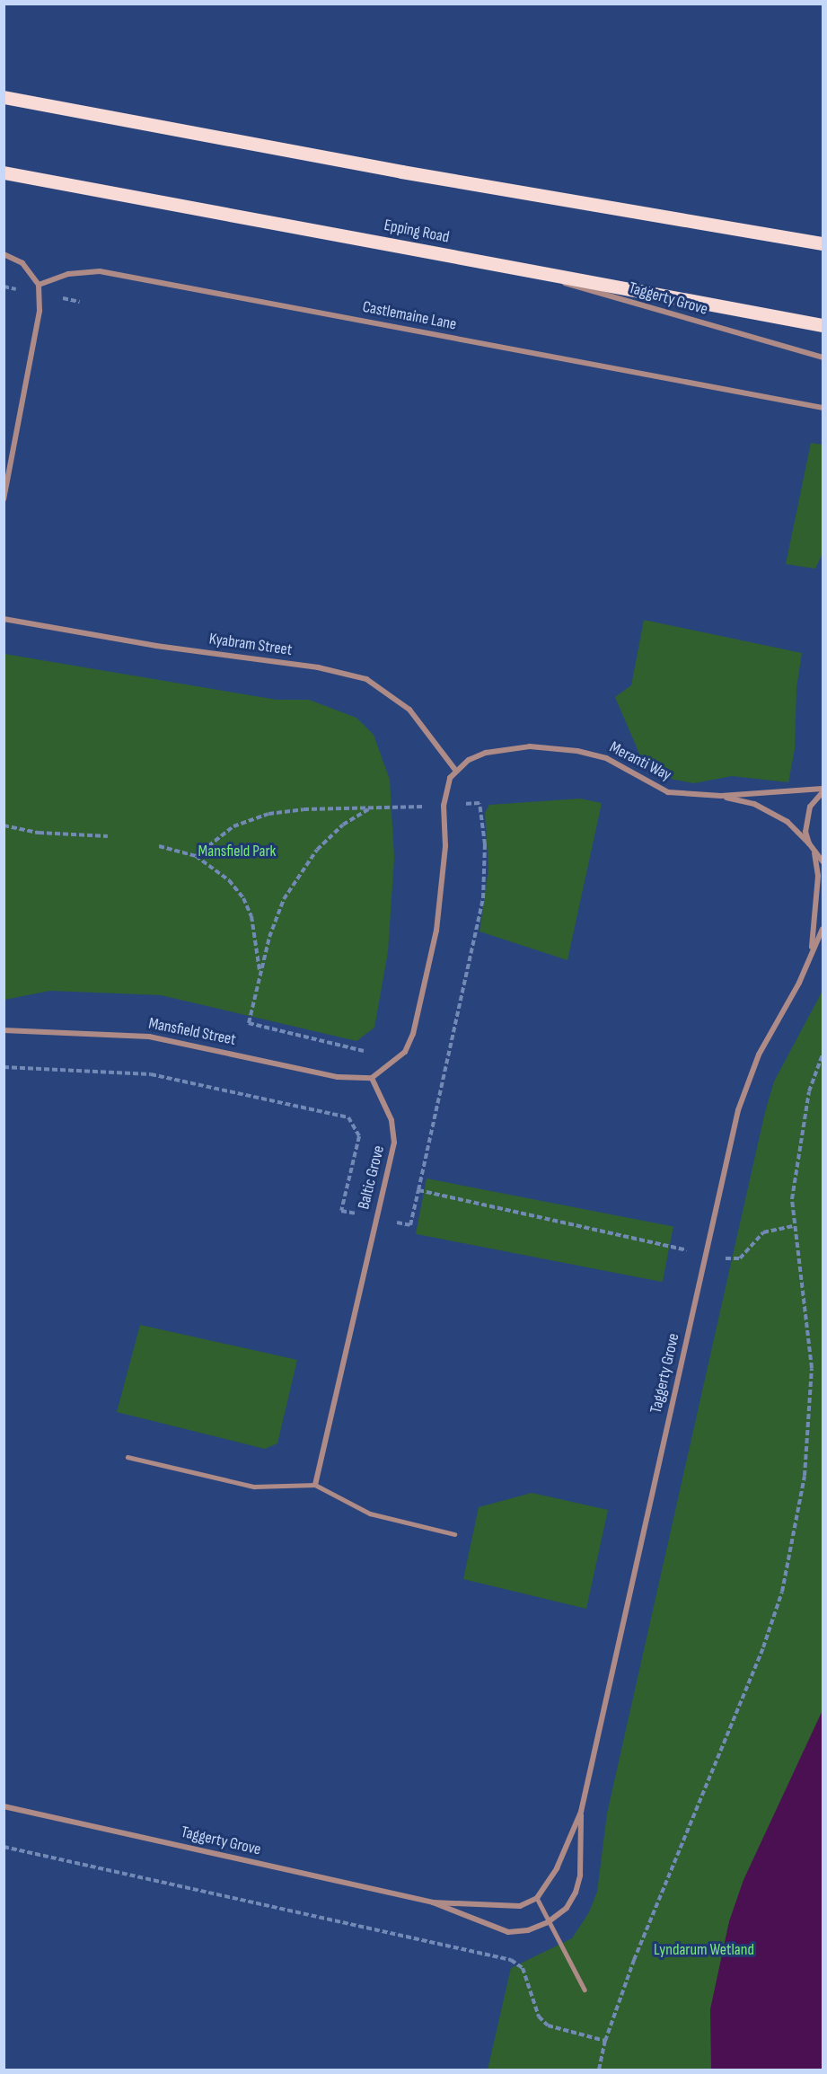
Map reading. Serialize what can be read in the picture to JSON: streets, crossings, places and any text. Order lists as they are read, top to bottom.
{
  "streets": {
    "main road": ["Epping Road"],
    "street": [
      "Taggerty Grove",
      "Castlemaine Lane",
      "Kyabram Street",
      "Meranti Way",
      "Mansfield Street",
      "Baltic Grove"
    ]
  },
  "crossings": [
    ["Epping Road", "Taggerty Grove"],
    ["Kyabram Street", "Meranti Way"],
    ["Mansfield Street", "Baltic Grove"]
  ],
  "parks": ["Mansfield Park", "Lyndarum Wetland"]
}
